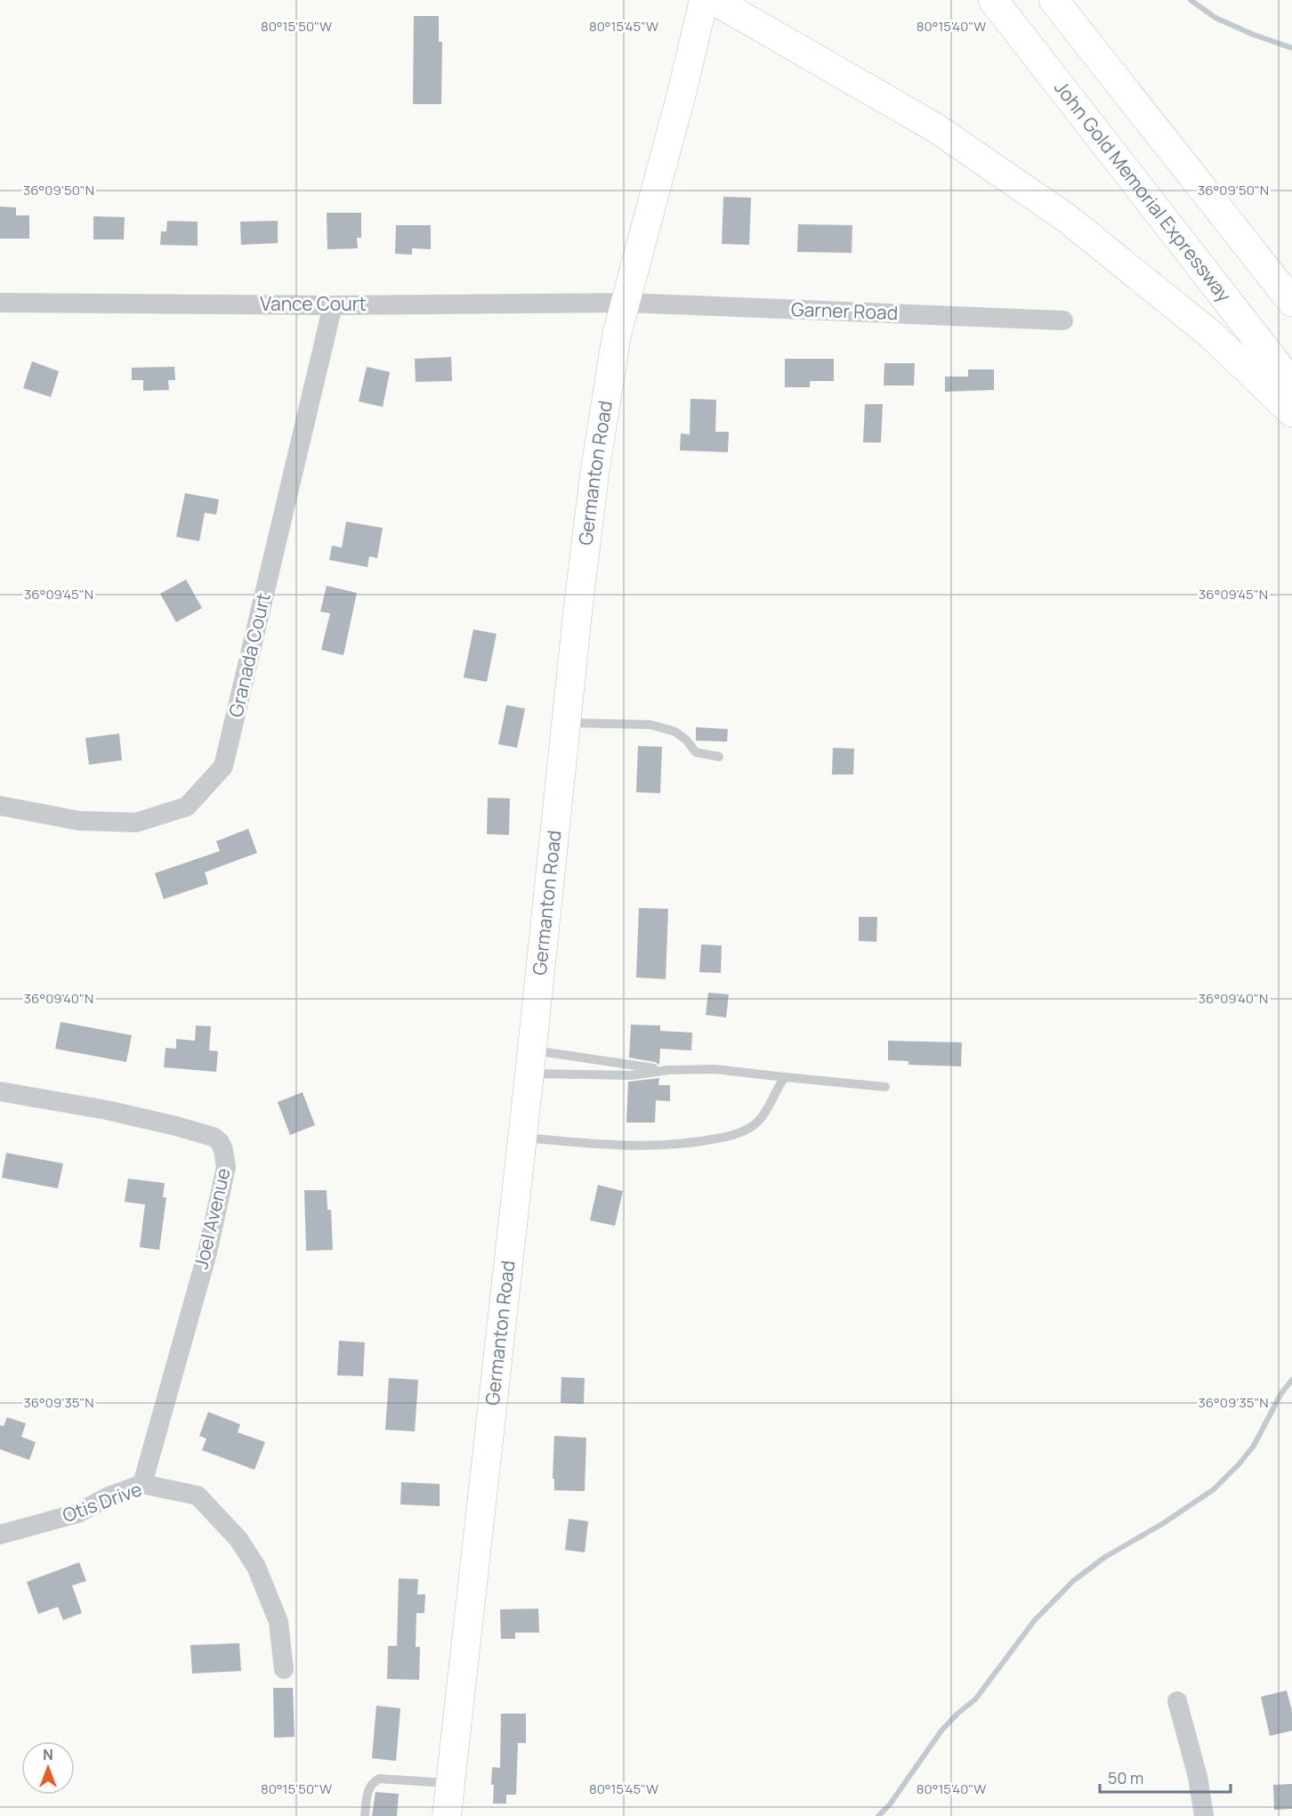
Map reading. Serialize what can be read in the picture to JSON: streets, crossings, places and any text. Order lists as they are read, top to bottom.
{
  "streets": {
    "highway": ["John Gold Memorial Expressway"],
    "main road": ["Germanton Road"],
    "street": [
      "Vance Court",
      "Garner Road",
      "Granada Court",
      "Joel Avenue",
      "Otis Drive"
    ]
  },
  "crossings": [
    ["Vance Court", "Garner Road"],
    ["Vance Court", "Germanton Road"],
    ["Vance Court", "Granada Court"],
    ["Garner Road", "Germanton Road"],
    ["Joel Avenue", "Otis Drive"]
  ],
  "scale_bar": "50 m",
  "north": "top",
  "coordinates": [
    "80°15'50\"W",
    "80°15'45\"W",
    "80°15'40\"W",
    "36°09'50\"N",
    "36°09'45\"N",
    "36°09'40\"N",
    "36°09'35\"N"
  ]
}
